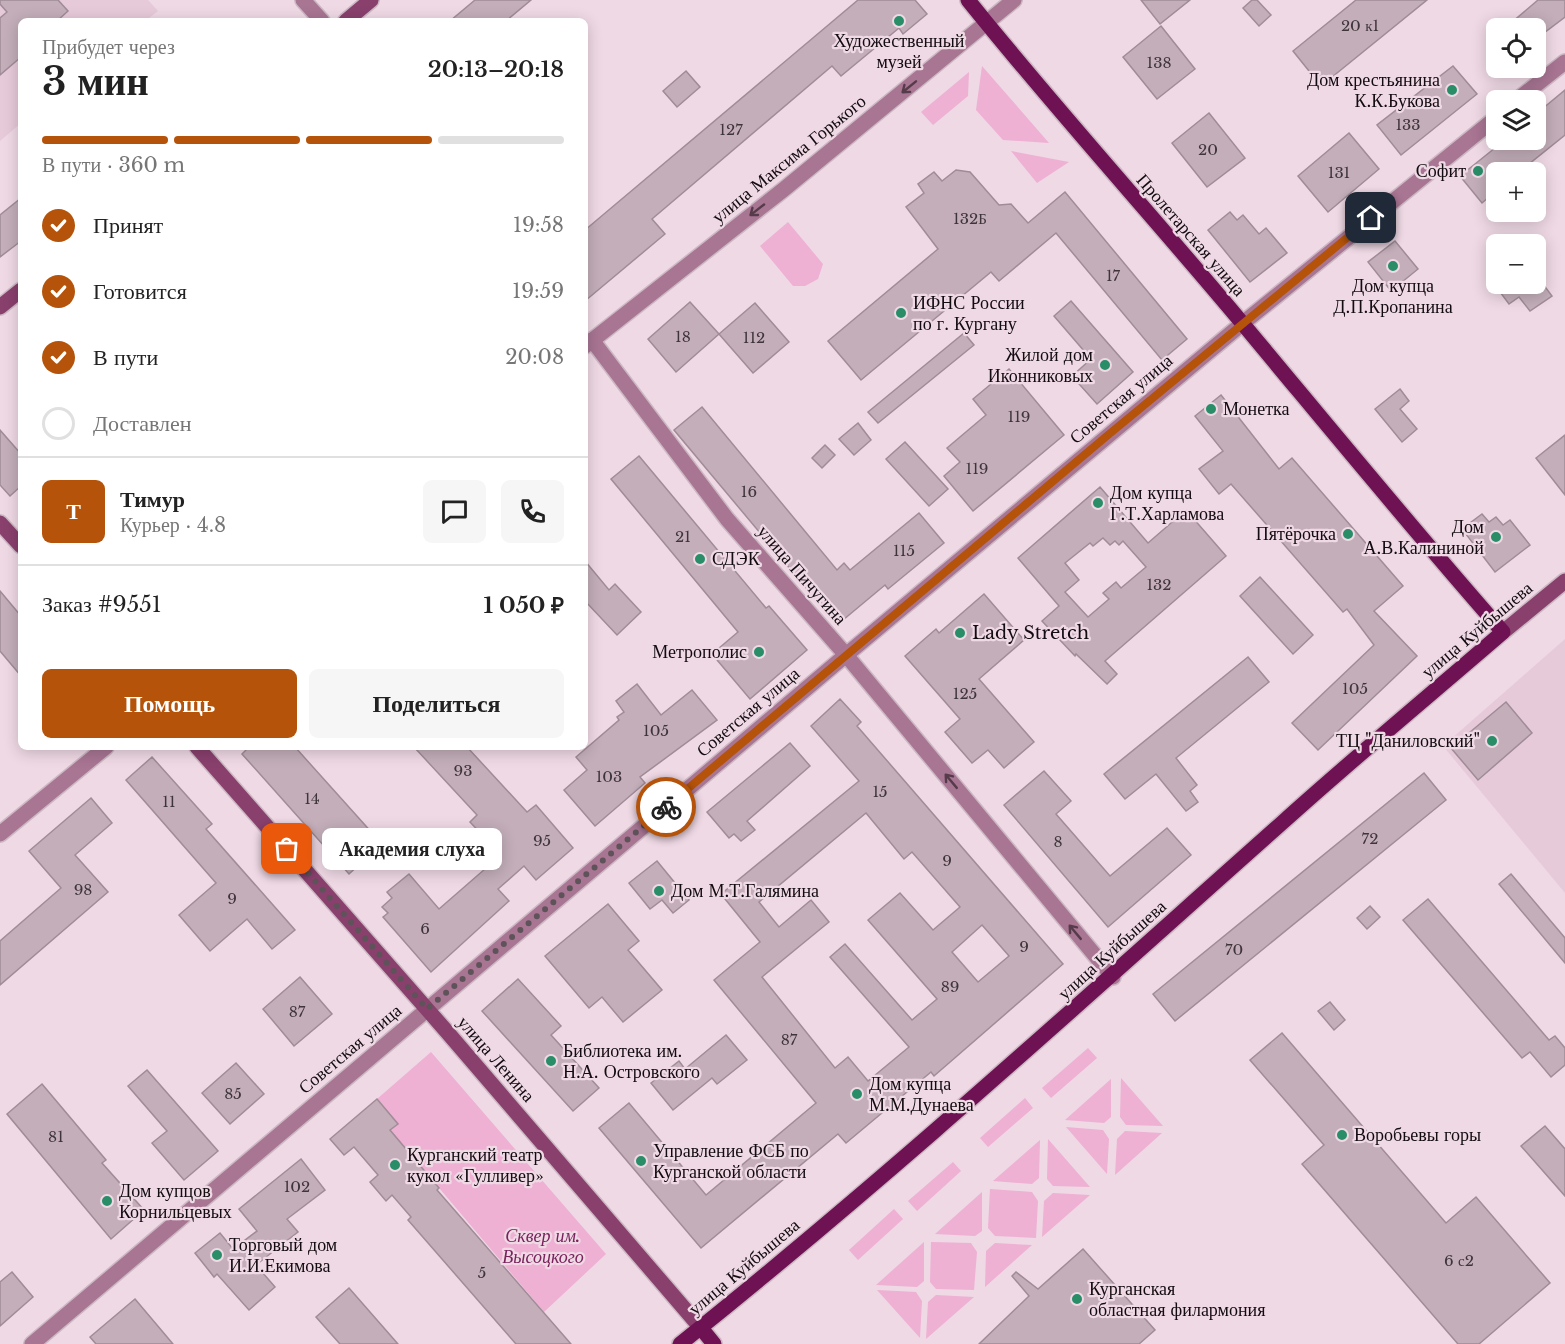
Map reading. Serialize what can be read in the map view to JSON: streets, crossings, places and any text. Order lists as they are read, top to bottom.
{
  "streets": {
    "main road": ["Пролетарская улица", "улица Куйбышева", "улица Ленина"],
    "street": ["улица Максима Горького", "Советская улица", "улица Пичугина"]
  },
  "crossings": [
    ["улица Максима Горького", "Пролетарская улица"],
    ["Пролетарская улица", "Советская улица"],
    ["Пролетарская улица", "улица Куйбышева"],
    ["Советская улица", "улица Пичугина"],
    ["Советская улица", "улица Ленина"],
    ["улица Пичугина", "улица Куйбышева"],
    ["улица Куйбышева", "улица Ленина"]
  ],
  "one_way": ["улица Максима Горького", "улица Пичугина"],
  "parks": ["Сквер им. Высоцкого"],
  "places": [
    "Художественный музей",
    "Дом крестьянина К.К.Букова",
    "Софит",
    "Дом купца Д.П.Кропанина",
    "ИФНС России по г. Кургану",
    "Жилой дом Иконниковых",
    "Монетка",
    "Дом купца Г.Т.Харламова",
    "Пятёрочка",
    "Дом А.В.Калининой",
    "СДЭК",
    "Lady Stretch",
    "Метрополис",
    "ТЦ \"Даниловский\"",
    "Академия слуха",
    "Дом М.Т.Галямина",
    "Библиотека им. Н.А. Островского",
    "Дом купца М.М.Дунаева",
    "Воробьевы горы",
    "Управление ФСБ по Курганской области",
    "Курганский театр кукол «Гулливер»",
    "Дом купцов Корнильцевых",
    "Торговый дом И.И.Екимова",
    "Курганская областная филармония"
  ],
  "house_numbers": [
    "20 к1",
    "138",
    "133",
    "127",
    "20",
    "131",
    "132Б",
    "17",
    "18",
    "112",
    "119",
    "119",
    "16",
    "21",
    "115",
    "132",
    "105",
    "125",
    "105",
    "93",
    "103",
    "15",
    "14",
    "11",
    "72",
    "95",
    "8",
    "9",
    "98",
    "9",
    "6",
    "9",
    "70",
    "89",
    "87",
    "87",
    "85",
    "81",
    "102",
    "6 с2",
    "5"
  ],
  "page": {
    "map_buttons": ["+", "−"],
    "heading": ["3 мин", "Прибудет через", "20:13–20:18"],
    "panel": [
      "Тимур",
      "Курьер · 4.8",
      "Заказ #9551",
      "1 050 ₽"
    ],
    "bar": "В пути · 360 m",
    "list": [
      ["Принят", "19:58"],
      ["Готовится", "19:59"],
      ["В пути", "20:08"],
      "Доставлен"
    ],
    "round": "Т",
    "buttons": ["Помощь", "Поделиться"],
    "bubble": "Академия слуха"
  }
}
